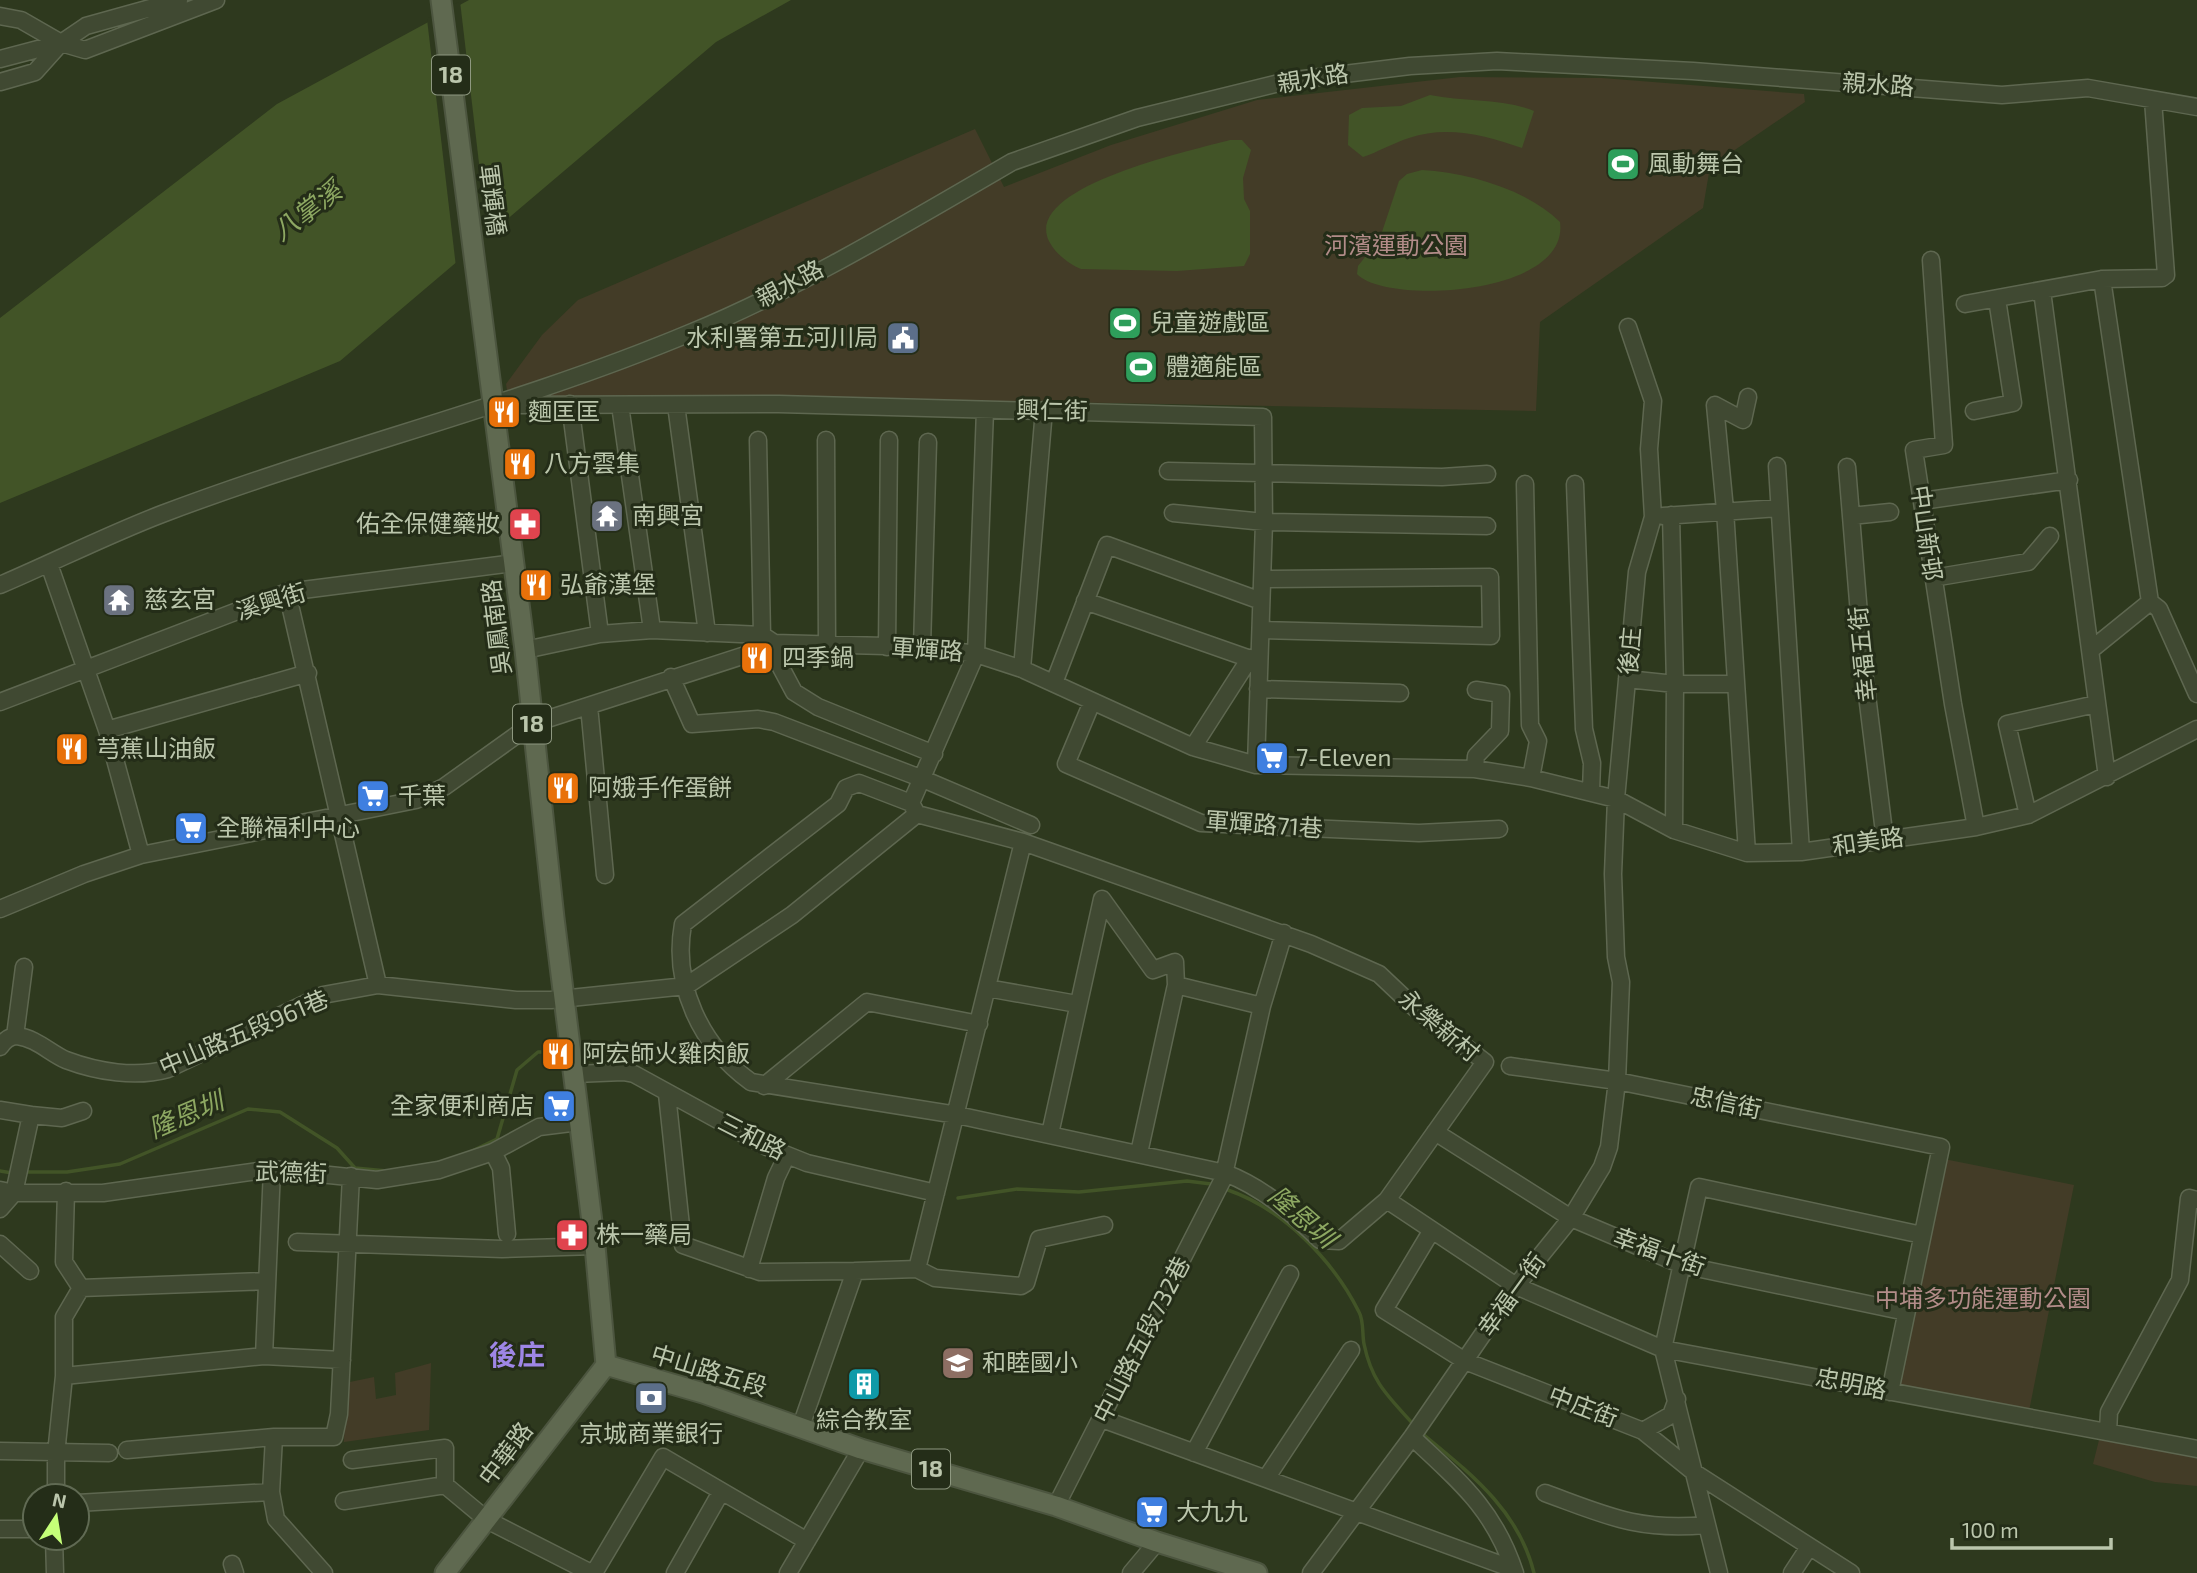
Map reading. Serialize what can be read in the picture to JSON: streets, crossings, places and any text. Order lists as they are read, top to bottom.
{
  "streets": {
    "main road": [
      "18",
      "軍輝橋",
      "吳鳳南路",
      "中山路五段",
      "中華路"
    ],
    "street": [
      "親水路",
      "興仁街",
      "中山新邨",
      "溪興街",
      "軍輝路",
      "後庄",
      "幸福五街",
      "軍輝路71巷",
      "和美路",
      "永樂新村",
      "中山路五段961巷",
      "忠信街",
      "三和路",
      "武德街",
      "幸福十街",
      "幸福一街",
      "中山路五段732巷",
      "忠明路",
      "中庄街"
    ]
  },
  "crossings": [
    ["18", "吳鳳南路"],
    ["18", "中山路五段961巷"],
    ["18", "三和路"],
    ["18", "武德街"],
    ["18", "中山路五段"],
    ["18", "中華路"],
    ["親水路", "軍輝橋"],
    ["親水路", "興仁街"],
    ["親水路", "吳鳳南路"],
    ["軍輝橋", "興仁街"],
    ["軍輝橋", "吳鳳南路"],
    ["興仁街", "吳鳳南路"],
    ["興仁街", "軍輝路"],
    ["中山新邨", "和美路"],
    ["溪興街", "吳鳳南路"],
    ["吳鳳南路", "軍輝路"],
    ["吳鳳南路", "中山路五段961巷"],
    ["軍輝路", "軍輝路71巷"],
    ["軍輝路", "和美路"],
    ["後庄", "和美路"],
    ["後庄", "幸福一街"],
    ["幸福五街", "和美路"],
    ["永樂新村", "幸福十街"],
    ["永樂新村", "中山路五段732巷"],
    ["忠信街", "幸福一街"],
    ["幸福十街", "幸福一街"],
    ["幸福一街", "忠明路"],
    ["幸福一街", "中庄街"],
    ["中山路五段732巷", "中山路五段"],
    ["中山路五段", "中華路"]
  ],
  "districts": ["後庄"],
  "water": ["八掌溪", "隆恩圳"],
  "parks": ["河濱運動公園", "中埔多功能運動公園"],
  "places": {
    "sports": ["風動舞台", "兒童遊戲區", "體適能區"],
    "public building": ["水利署第五河川局"],
    "restaurant": [
      "麵匡匡",
      "八方雲集",
      "弘爺漢堡",
      "四季鍋",
      "芎蕉山油飯",
      "阿娥手作蛋餅",
      "阿宏師火雞肉飯"
    ],
    "temple": ["南興宮", "慈玄宮"],
    "pharmacy": ["佑全保健藥妝", "株一藥局"],
    "supermarket": [
      "7-Eleven",
      "千葉",
      "全聯福利中心",
      "全家便利商店",
      "大九九"
    ],
    "school or university": ["和睦國小"],
    "building": ["綜合教室"],
    "bank": ["京城商業銀行"]
  },
  "scale_bar": "100 m",
  "north": "top"
}
